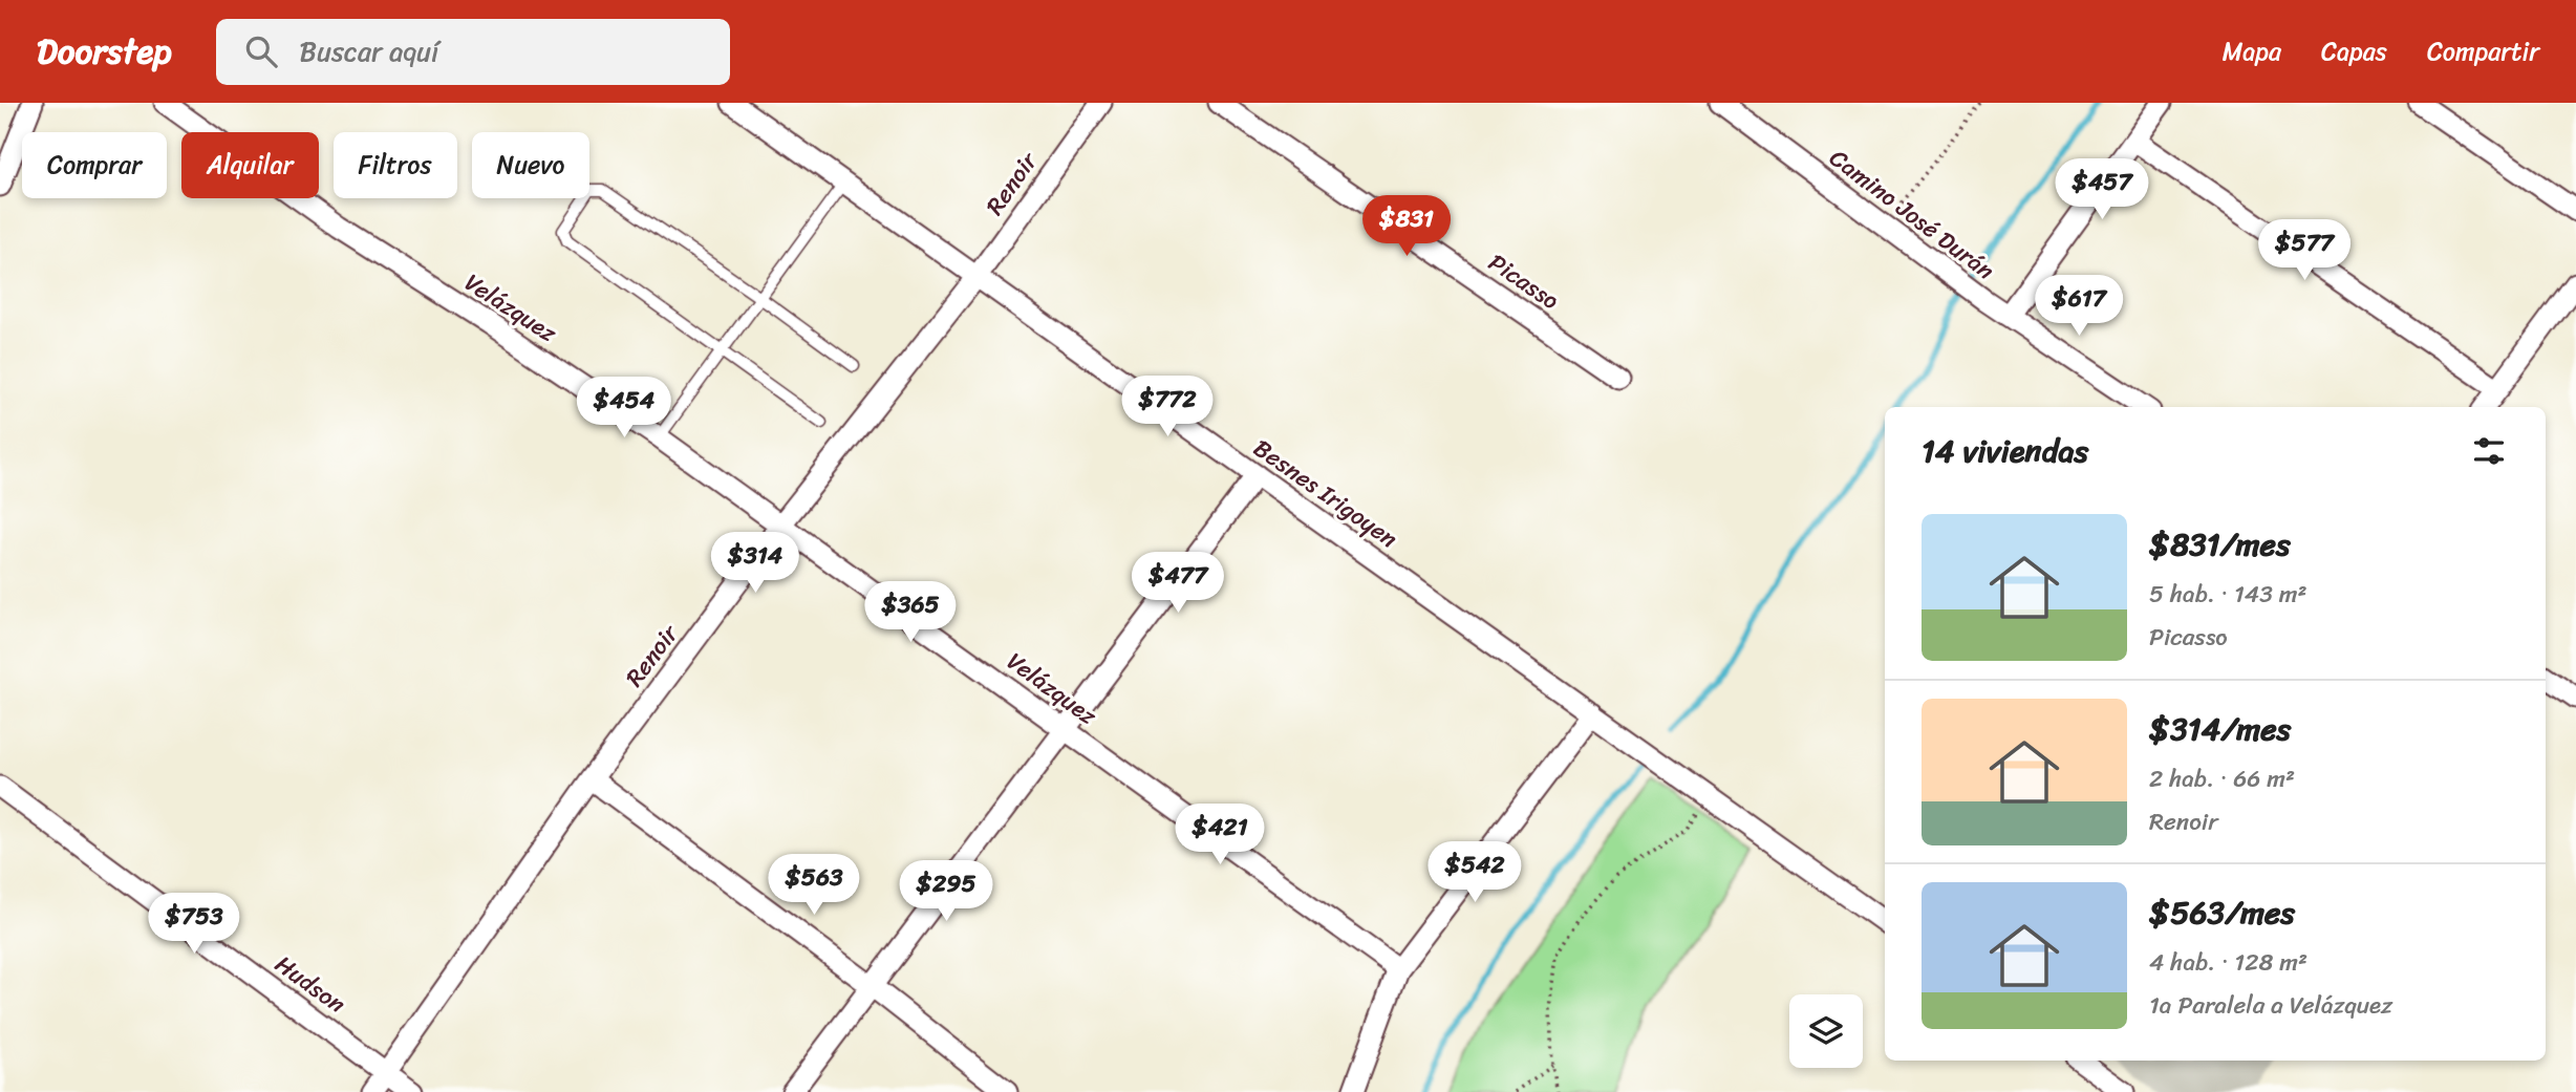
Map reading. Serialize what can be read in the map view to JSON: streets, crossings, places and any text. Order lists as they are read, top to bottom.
{
  "streets": {
    "street": [
      "Renoir",
      "Camino José Durán",
      "Picasso",
      "Velázquez",
      "Besnes Irigoyen",
      "Hudson"
    ]
  },
  "crossings": [
    ["Renoir", "Velázquez"],
    ["Renoir", "Besnes Irigoyen"],
    ["Renoir", "Hudson"]
  ],
  "page": {
    "header": "Doorstep",
    "search": "Buscar aquí",
    "nav": ["Mapa", "Capas", "Compartir"],
    "chip": [
      "Comprar",
      "Alquilar",
      "Filtros",
      "Nuevo"
    ],
    "price": [
      "$457",
      "$831",
      "$577",
      "$617",
      "$772",
      "$454",
      "$314",
      "$477",
      "$365",
      "$421",
      "$542",
      "$563",
      "$295",
      "$753"
    ],
    "heading": "14 viviendas",
    "list": [
      {
        "name": "$831/mes",
        "note": "5 hab. · 143 m² · Picasso"
      },
      {
        "name": "$314/mes",
        "note": "2 hab. · 66 m² · Renoir"
      },
      {
        "name": "$563/mes",
        "note": "4 hab. · 128 m² · 1a Paralela a Velázquez"
      }
    ]
  }
}
